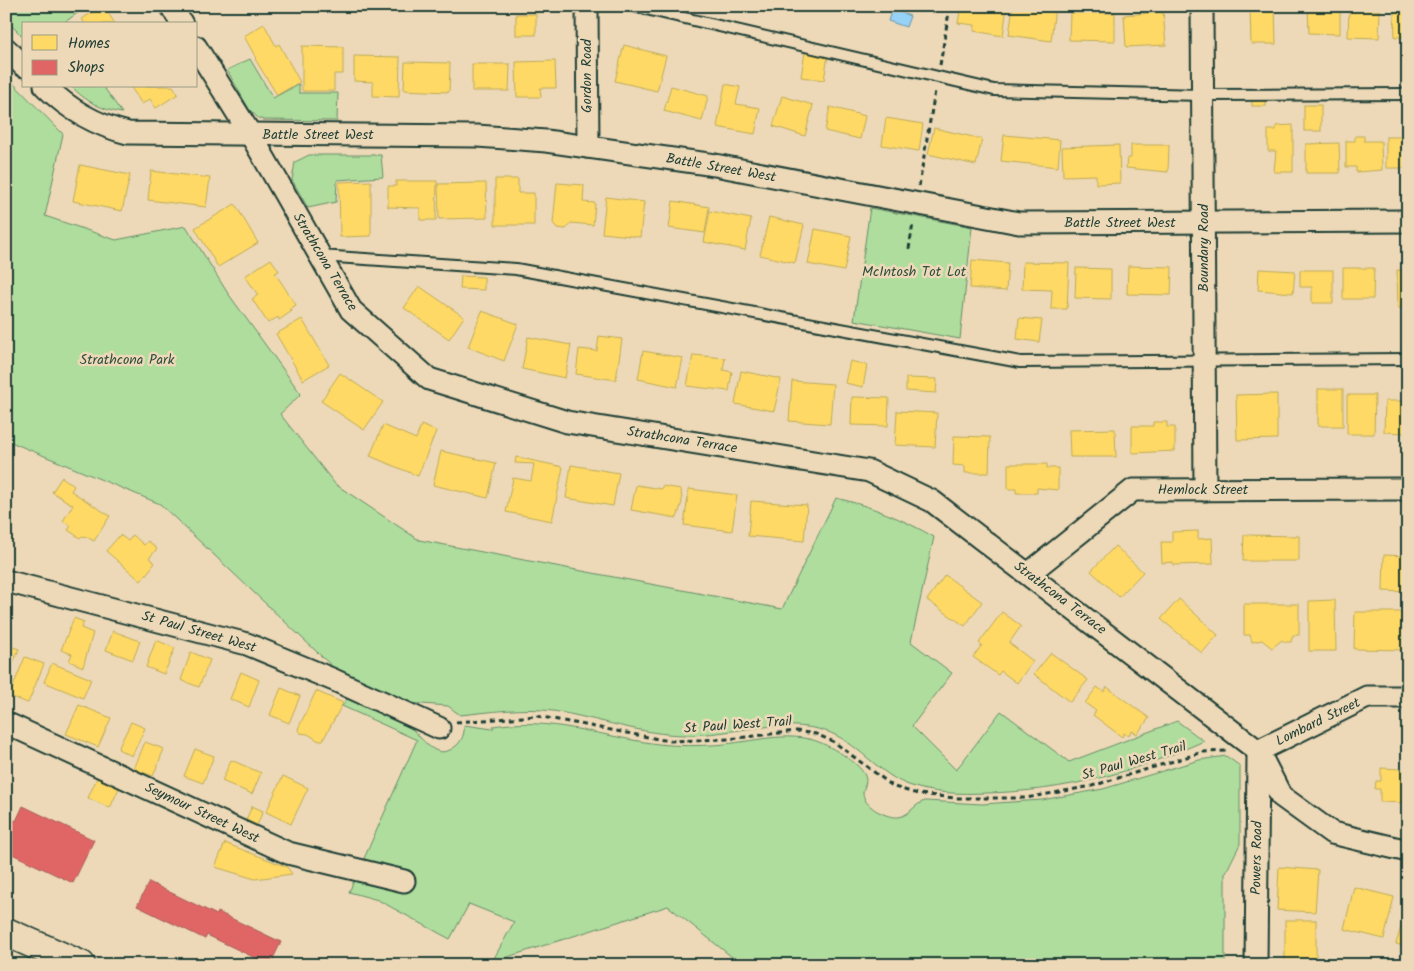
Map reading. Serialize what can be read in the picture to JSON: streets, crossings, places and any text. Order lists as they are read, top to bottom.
{
  "streets": {
    "street": [
      "Gordon Road",
      "Battle Street West",
      "Boundary Road",
      "Strathcona Terrace",
      "Hemlock Street",
      "St Paul Street West",
      "Lombard Street",
      "Seymour Street West",
      "Powers Road"
    ],
    "path": ["St Paul West Trail"]
  },
  "crossings": [
    ["Gordon Road", "Battle Street West"],
    ["Battle Street West", "Boundary Road"],
    ["Battle Street West", "Strathcona Terrace"],
    ["Boundary Road", "Hemlock Street"],
    ["Strathcona Terrace", "Hemlock Street"],
    ["Strathcona Terrace", "Lombard Street"],
    ["Strathcona Terrace", "St Paul West Trail"],
    ["Strathcona Terrace", "Powers Road"],
    ["St Paul Street West", "St Paul West Trail"],
    ["Lombard Street", "St Paul West Trail"],
    ["Lombard Street", "Powers Road"],
    ["St Paul West Trail", "Powers Road"]
  ],
  "parks": ["McIntosh Tot Lot", "Strathcona Park"],
  "legend": ["Homes", "Shops"]
}
